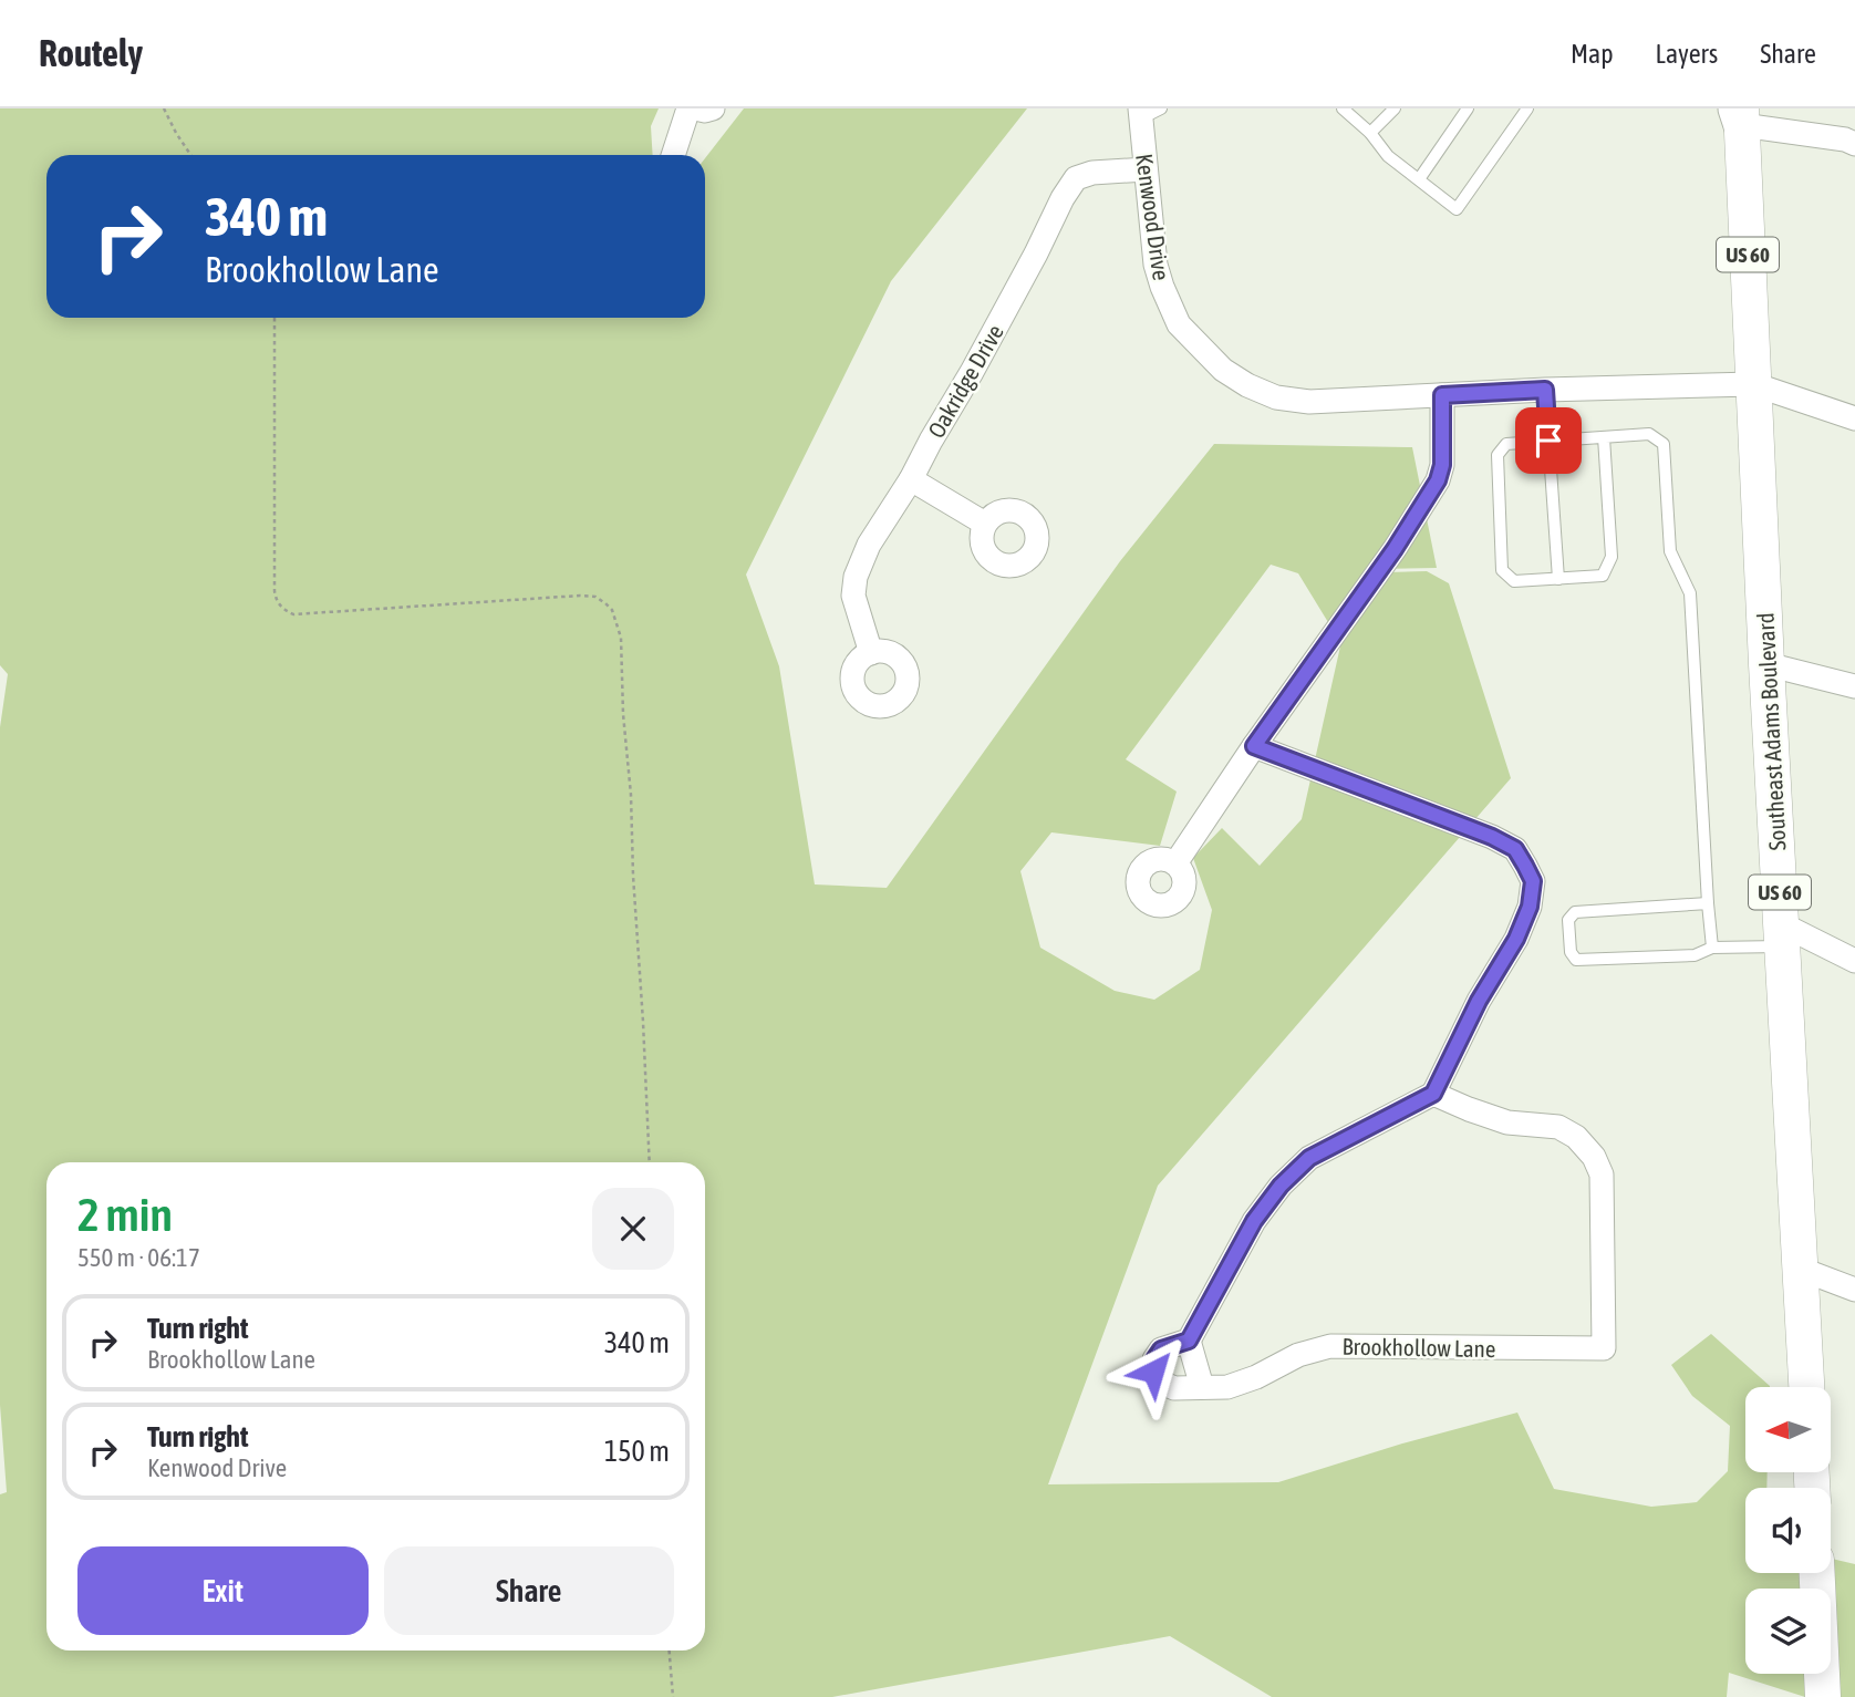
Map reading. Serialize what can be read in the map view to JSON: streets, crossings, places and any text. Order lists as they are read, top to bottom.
{
  "streets": {
    "main road": ["US 60", "Southeast Adams Boulevard"],
    "street": ["Kenwood Drive", "Oakridge Drive", "Brookhollow Lane"]
  },
  "crossings": [
    ["Kenwood Drive", "Oakridge Drive"],
    ["Kenwood Drive", "Southeast Adams Boulevard"]
  ],
  "north": "left",
  "page": {
    "header": "Routely",
    "nav": ["Map", "Layers", "Share"],
    "turn": ["340 m", "Brookhollow Lane"],
    "heading": ["2 min", "550 m · 06:17"],
    "list": [
      {
        "name": "Turn right",
        "note": "Brookhollow Lane",
        "value": "340 m"
      },
      {
        "name": "Turn right",
        "note": "Kenwood Drive",
        "value": "150 m"
      }
    ],
    "buttons": ["Exit", "Share"]
  }
}
